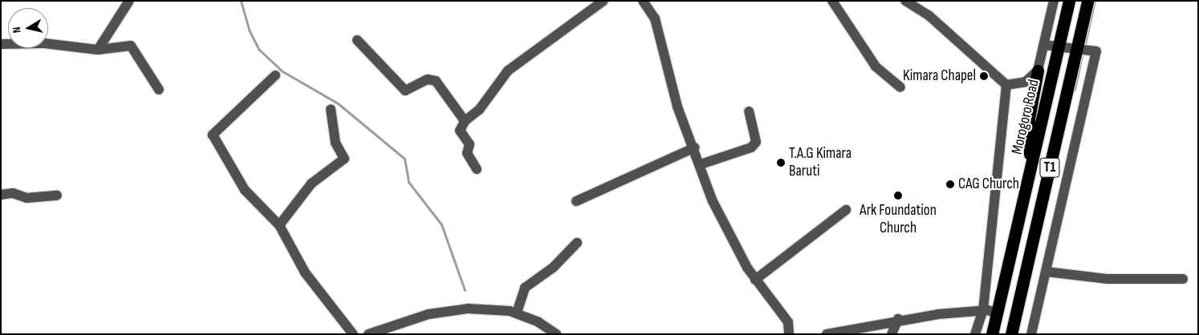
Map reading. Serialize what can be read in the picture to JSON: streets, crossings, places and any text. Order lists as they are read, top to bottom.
{
  "streets": {
    "highway": ["Morogoro Road", "T1"]
  },
  "places": [
    "Kimara Chapel",
    "T.A.G Kimara Baruti",
    "CAG Church",
    "Ark Foundation Church"
  ],
  "north": "left"
}
